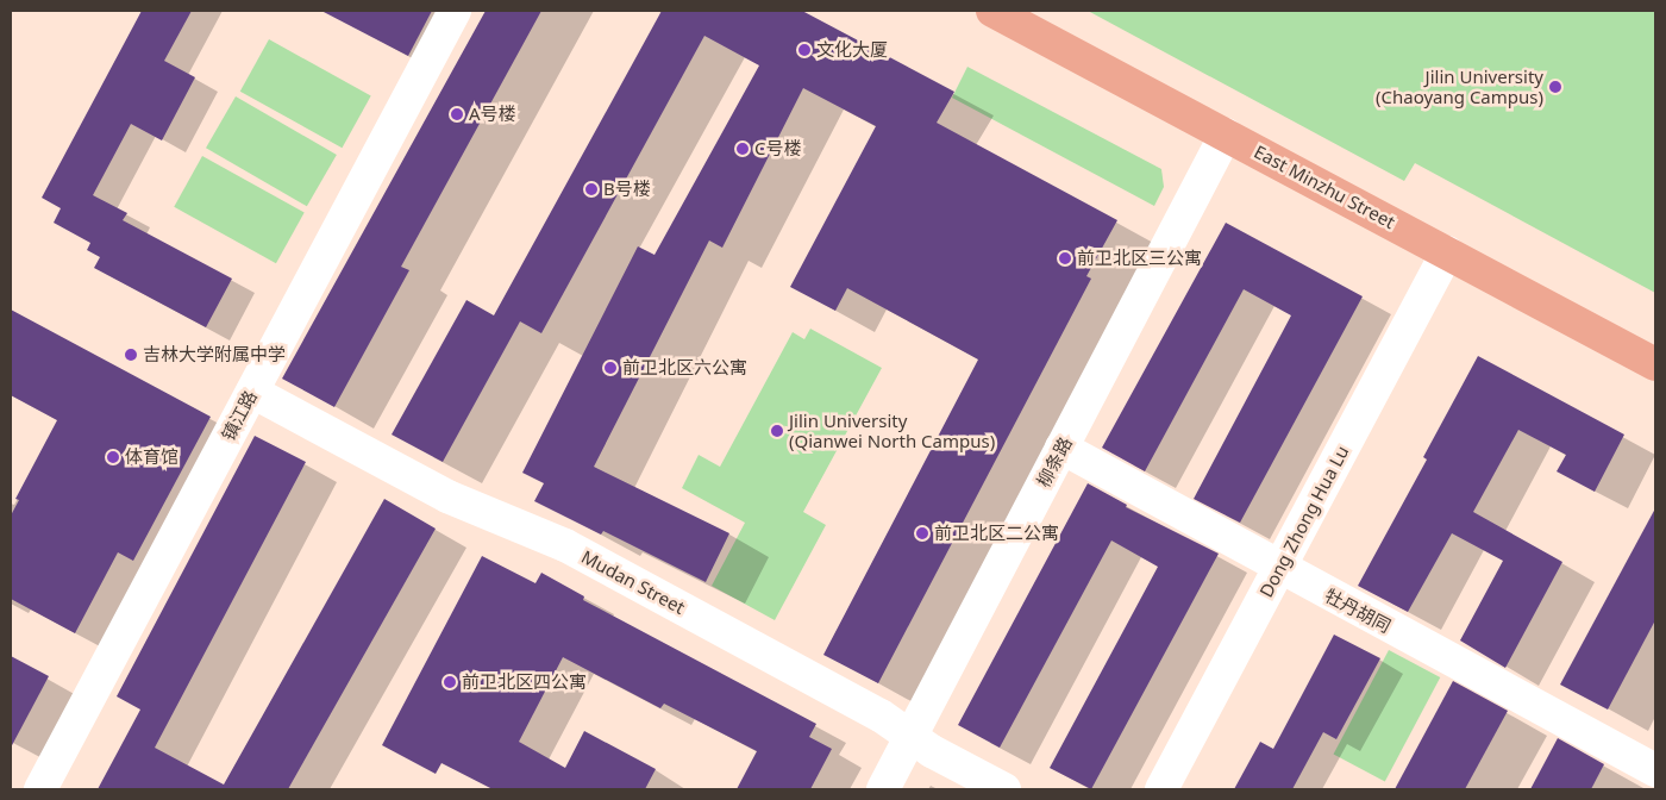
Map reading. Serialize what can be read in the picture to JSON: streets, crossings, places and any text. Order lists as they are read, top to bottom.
{
  "streets": {
    "main road": ["East Minzhu Street"],
    "street": [
      "镇江路",
      "柳条路",
      "Dong Zhong Hua Lu",
      "Mudan Street",
      "牡丹胡同"
    ]
  },
  "crossings": [
    ["East Minzhu Street", "柳条路"],
    ["East Minzhu Street", "Dong Zhong Hua Lu"],
    ["镇江路", "Mudan Street"],
    ["柳条路", "Mudan Street"],
    ["柳条路", "牡丹胡同"],
    ["Dong Zhong Hua Lu", "牡丹胡同"]
  ],
  "places": [
    "文化大厦",
    "Jilin University (Chaoyang Campus)",
    "A号楼",
    "C号楼",
    "B号楼",
    "前卫北区三公寓",
    "吉林大学附属中学",
    "前卫北区六公寓",
    "Jilin University (Qianwei North Campus)",
    "体育馆",
    "前卫北区二公寓",
    "前卫北区四公寓"
  ]
}
